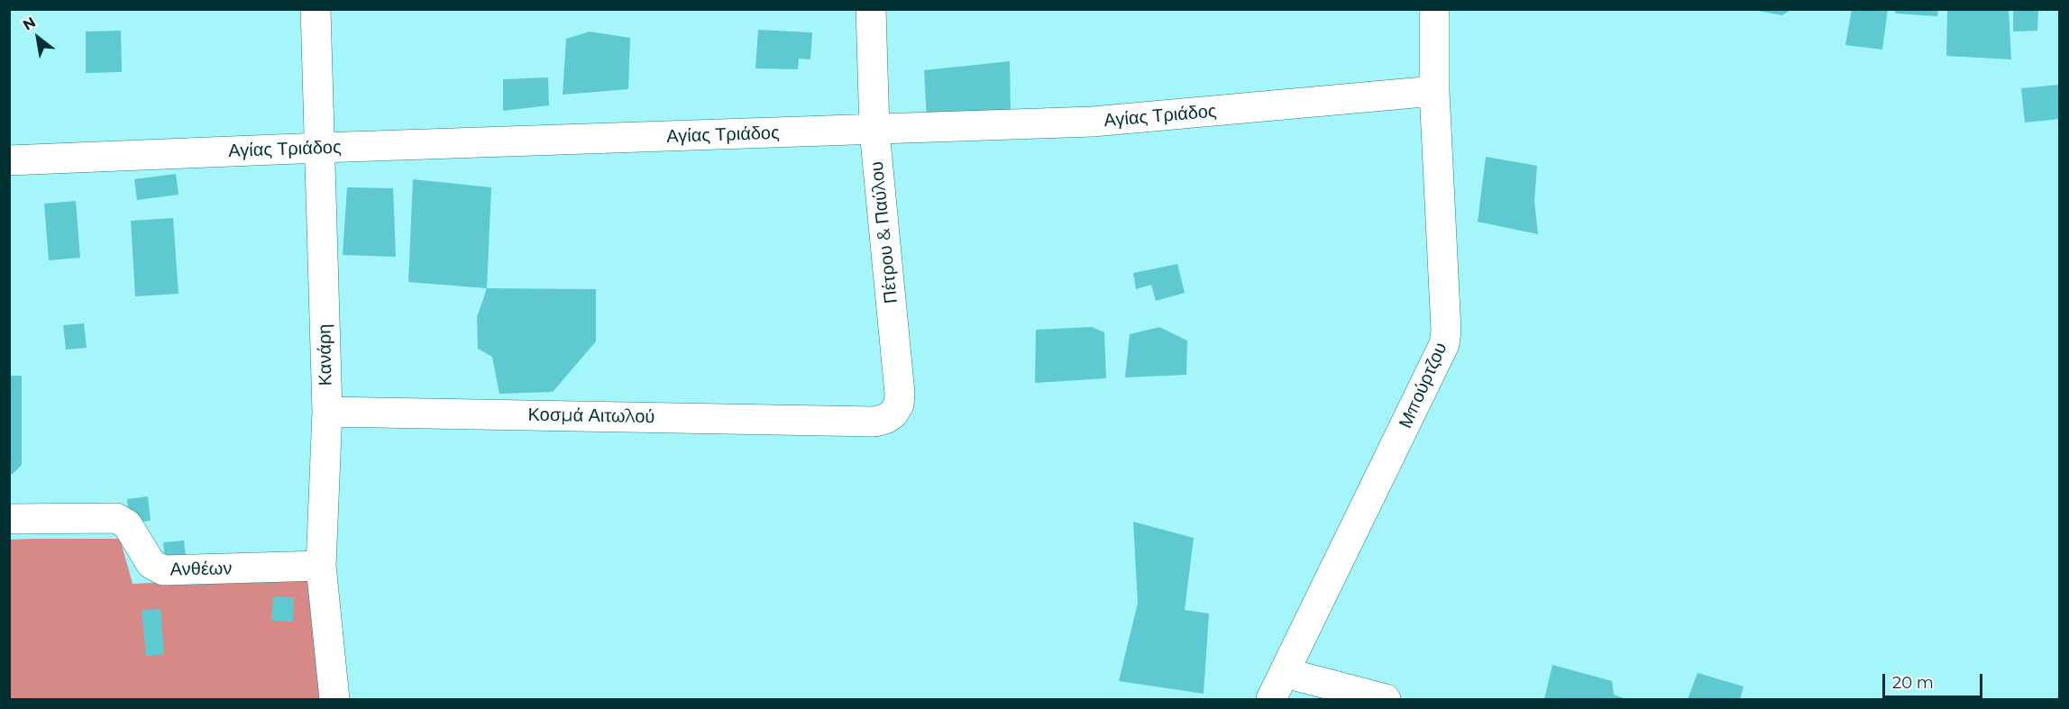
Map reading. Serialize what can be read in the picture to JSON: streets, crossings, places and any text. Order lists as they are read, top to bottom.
{
  "streets": {
    "street": [
      "Αγίας Τριάδος",
      "Πέτρου & Παύλου",
      "Κανάρη",
      "Μπούρτζου",
      "Κοσμά Αιτωλού",
      "Ανθέων"
    ]
  },
  "crossings": [
    ["Αγίας Τριάδος", "Πέτρου & Παύλου"],
    ["Αγίας Τριάδος", "Κανάρη"],
    ["Αγίας Τριάδος", "Μπούρτζου"],
    ["Πέτρου & Παύλου", "Κοσμά Αιτωλού"],
    ["Κανάρη", "Κοσμά Αιτωλού"],
    ["Κανάρη", "Ανθέων"]
  ],
  "scale_bar": "20 m",
  "north": "top left"
}
